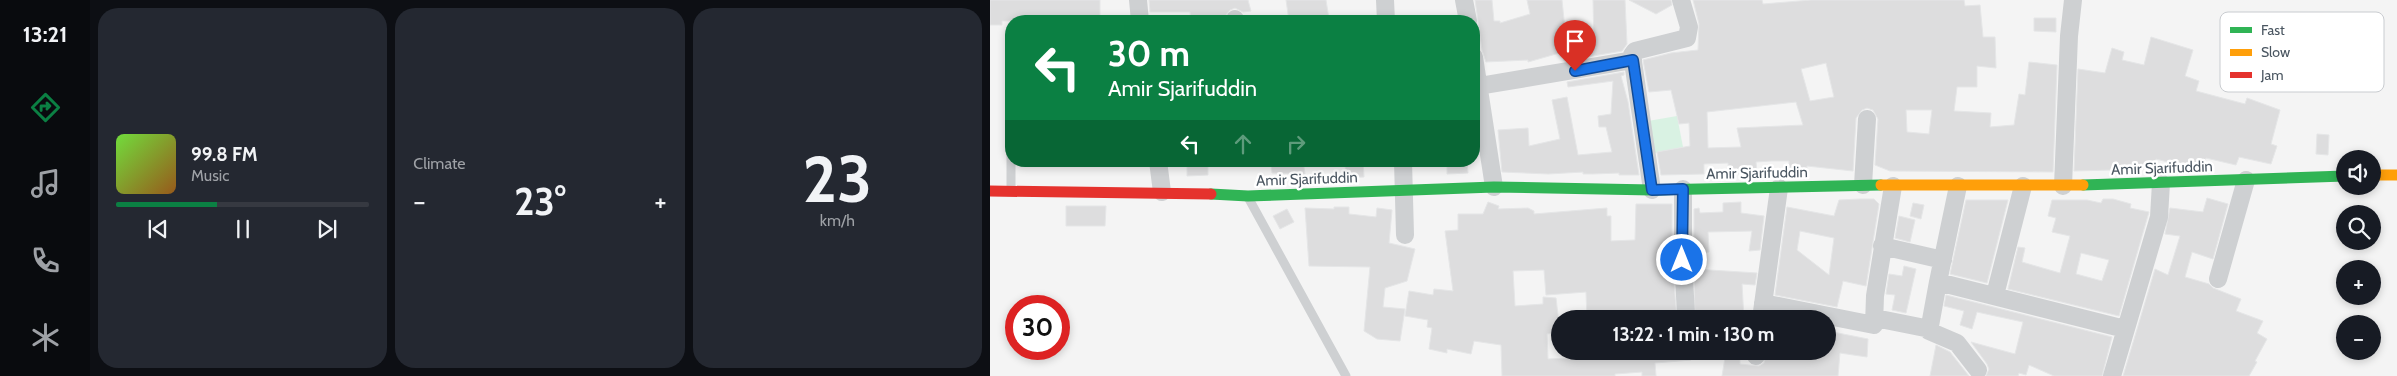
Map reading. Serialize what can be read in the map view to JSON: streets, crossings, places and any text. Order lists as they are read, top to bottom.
{
  "streets": {
    "main road": ["Amir Sjarifuddin"]
  },
  "legend": ["Fast", "Slow", "Jam"],
  "page": {
    "tabs": "13:21",
    "tile": [
      "Climate",
      ["23", "km/h"]
    ],
    "turn": ["30 m", "Amir Sjarifuddin"],
    "song": ["99.8 FM", "Music"],
    "map_buttons": ["+", "−"],
    "heat": ["−", "23°", "+"],
    "limit": "30",
    "trip": "13:22 · 1 min · 130 m"
  }
}
